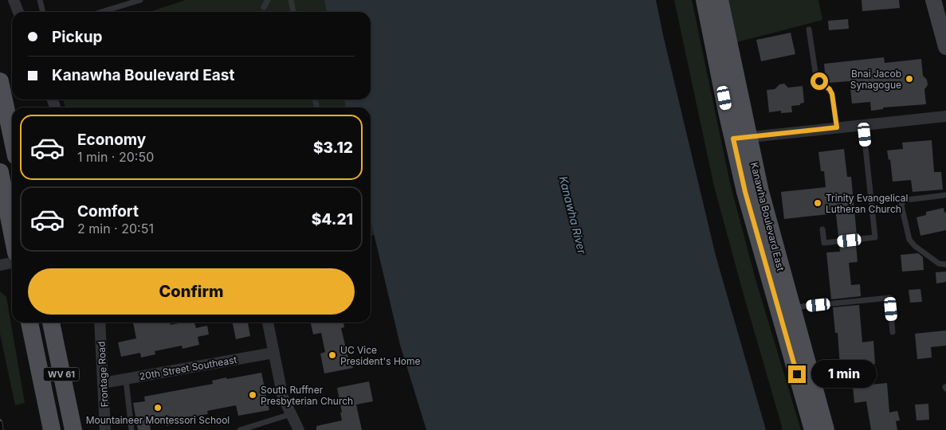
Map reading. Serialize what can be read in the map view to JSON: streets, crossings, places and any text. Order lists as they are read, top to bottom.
{
  "streets": {
    "main road": ["Kanawha Boulevard East", "WV 61"],
    "street": ["20th Street Southeast", "Frontage Road"]
  },
  "crossings": [
    ["20th Street Southeast", "Frontage Road"]
  ],
  "water": ["Kanawha River"],
  "places": [
    "Bnai Jacob Synagogue",
    "Trinity Evangelical Lutheran Church",
    "UC Vice President's Home",
    "South Ruffner Presbyterian Church",
    "Mountaineer Montessori School"
  ],
  "page": {
    "banner": ["Pickup", "Kanawha Boulevard East"],
    "list": [
      {
        "name": "Economy",
        "note": "1 min · 20:50",
        "value": "$3.12"
      },
      {
        "name": "Comfort",
        "note": "2 min · 20:51",
        "value": "$4.21"
      }
    ],
    "buttons": "Confirm",
    "bubble": "1 min"
  }
}
